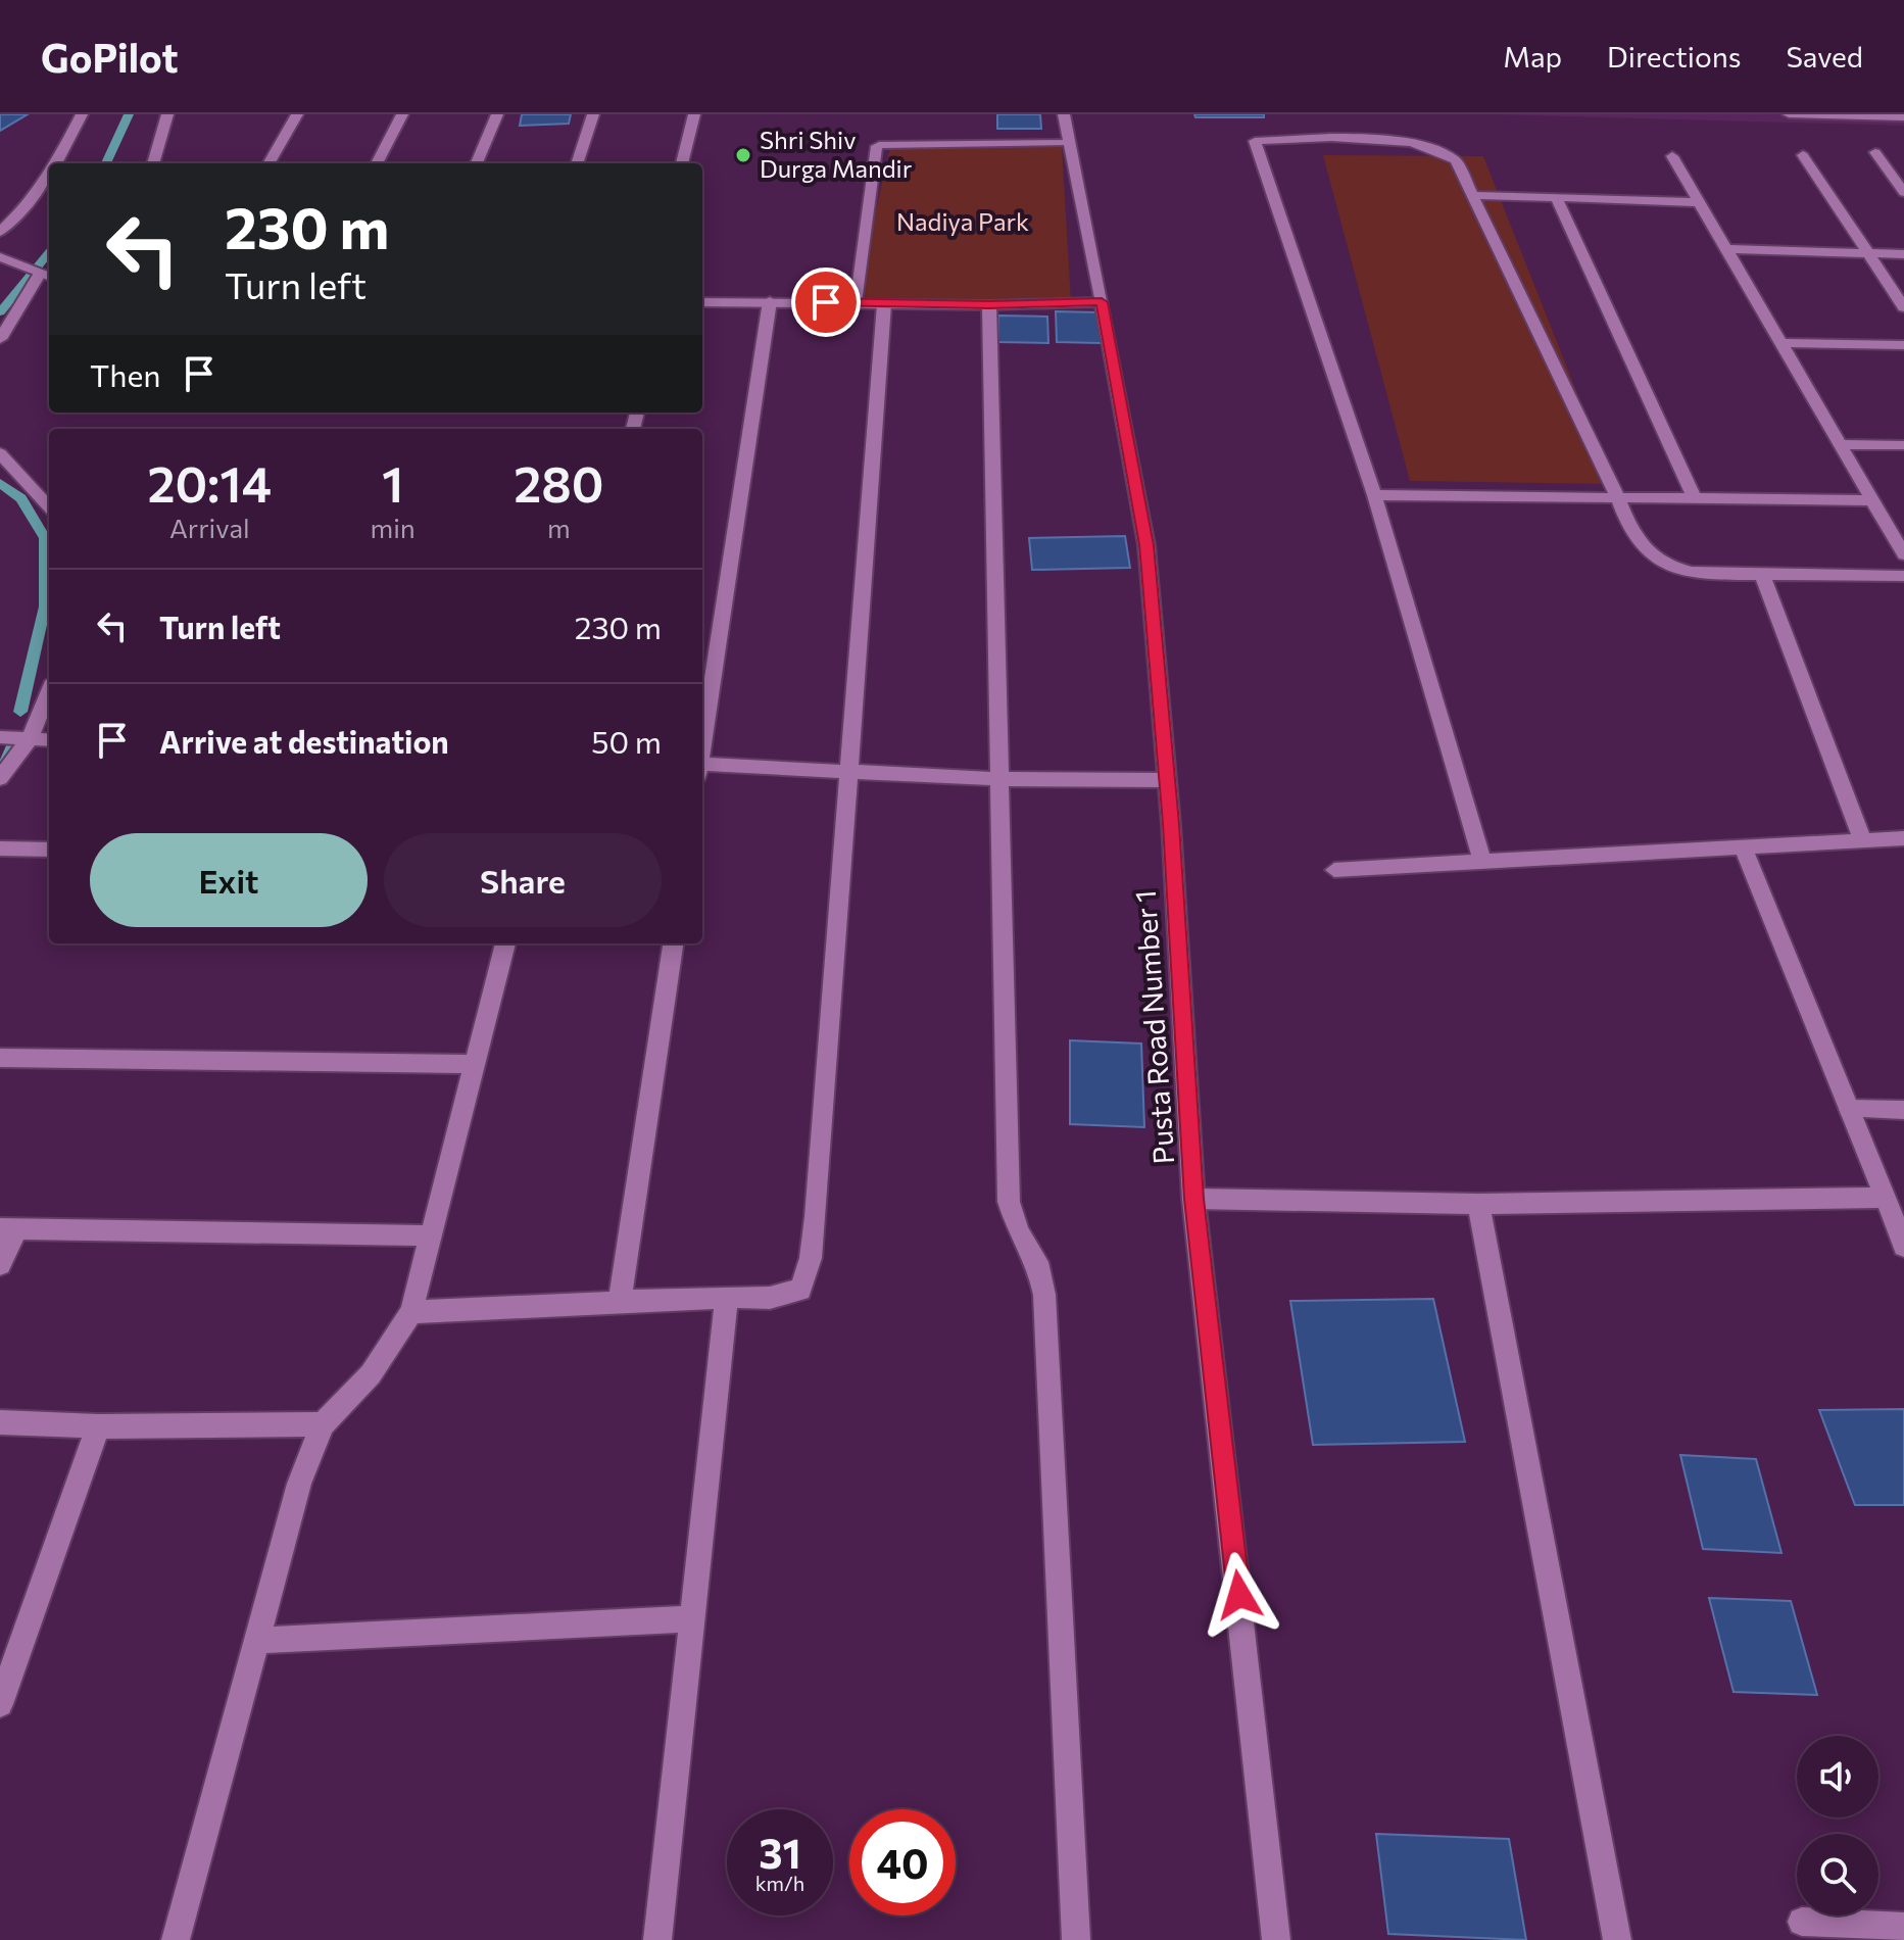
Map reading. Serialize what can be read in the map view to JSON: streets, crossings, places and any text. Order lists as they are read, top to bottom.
{
  "streets": {
    "street": ["Pusta Road Number 1"]
  },
  "parks": ["Nadiya Park"],
  "places": ["Shri Shiv Durga Mandir"],
  "page": {
    "header": "GoPilot",
    "nav": ["Map", "Directions", "Saved"],
    "turn": ["230 m", "Turn left"],
    "then": "Then",
    "eta": [
      "20:14",
      "Arrival",
      "1",
      "min",
      "280",
      "m"
    ],
    "list": [
      {
        "name": "Turn left",
        "value": "230 m"
      },
      {
        "name": "Arrive at destination",
        "value": "50 m"
      }
    ],
    "buttons": ["Exit", "Share"],
    "speed": "31 km/h",
    "limit": "40"
  }
}
